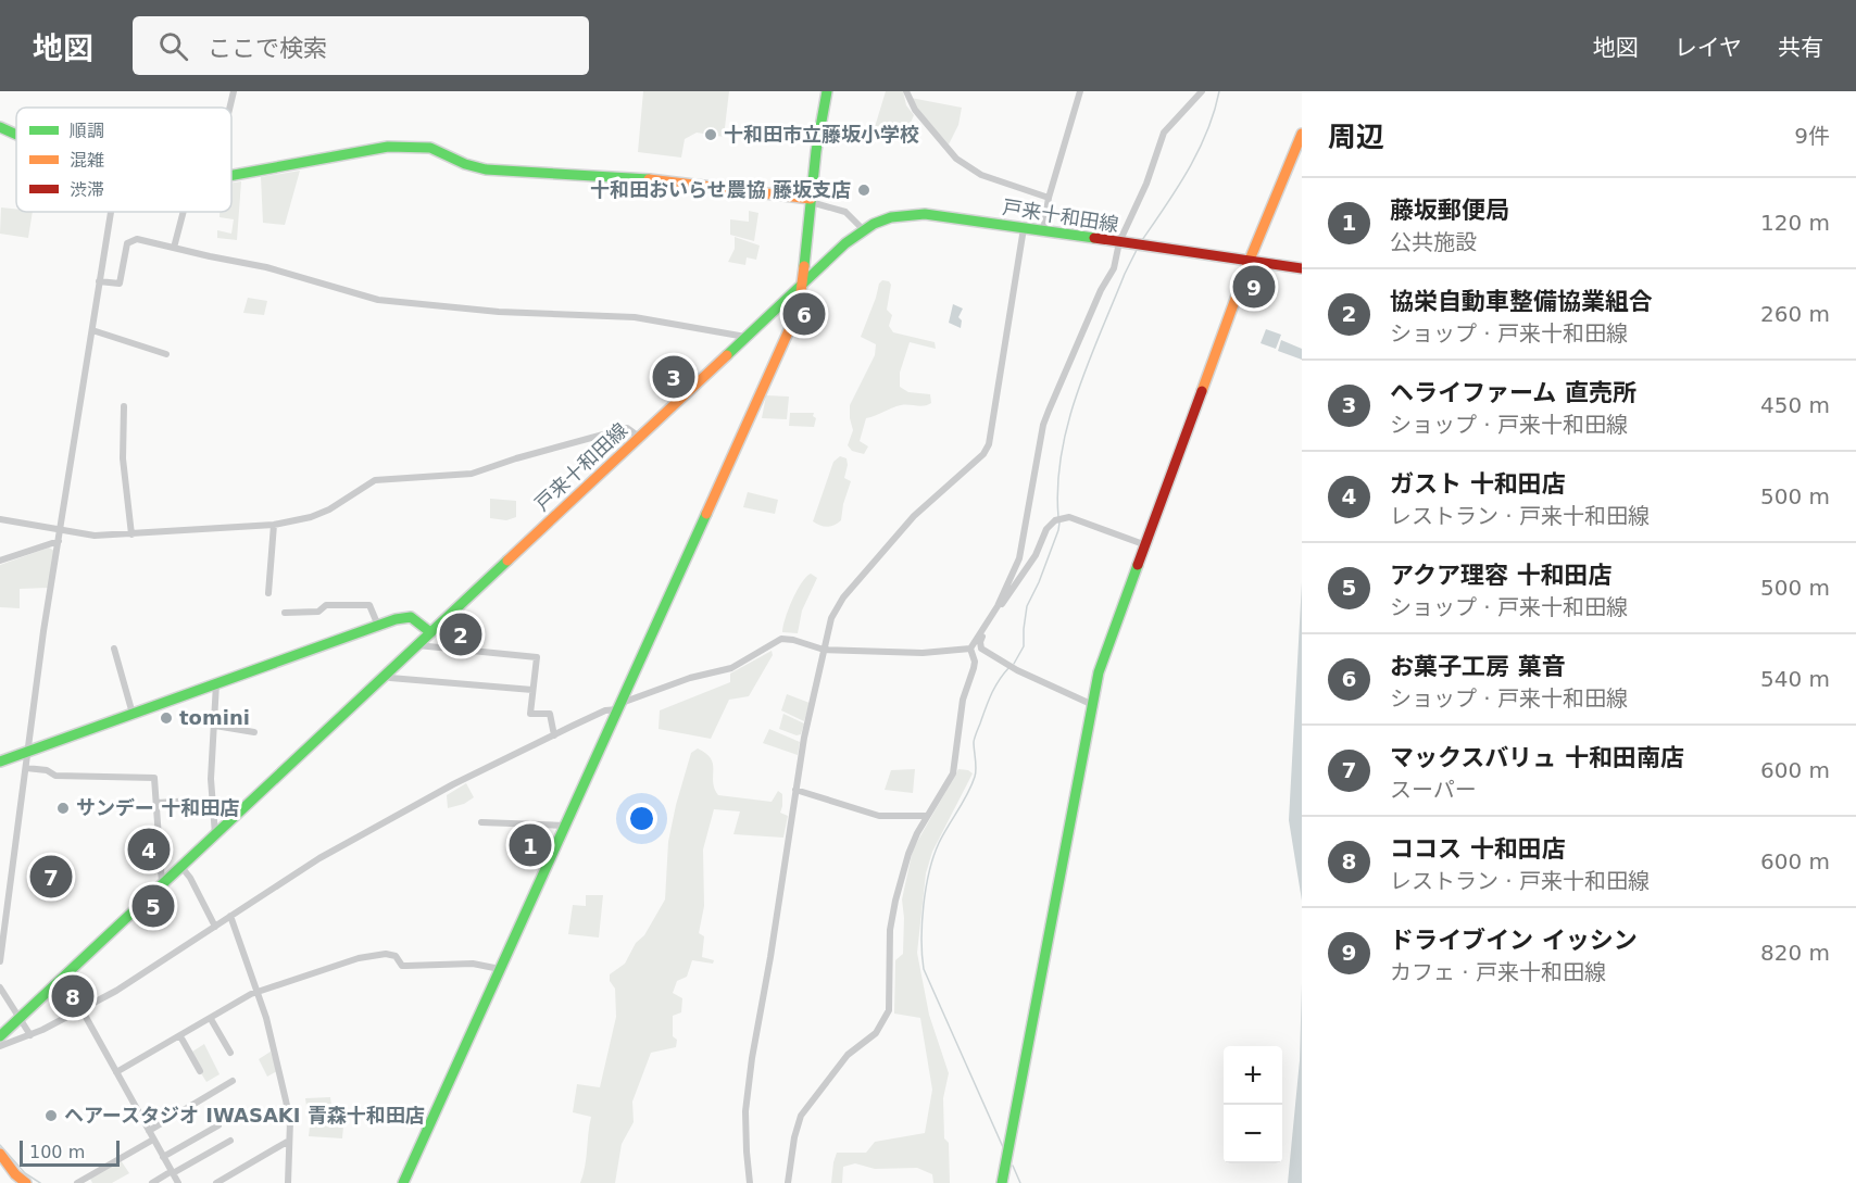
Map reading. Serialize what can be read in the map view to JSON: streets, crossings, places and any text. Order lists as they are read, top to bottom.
{
  "streets": {
    "street": ["戸来十和田線"]
  },
  "places": [
    "十和田市立藤坂小学校",
    "十和田おいらせ農協 藤坂支店",
    "tomini",
    "サンデー 十和田店",
    "ヘアースタジオ IWASAKI 青森十和田店"
  ],
  "legend": ["順調", "混雑", "渋滞"],
  "scale_bar": "100 m",
  "page": {
    "header": "地図",
    "search": "ここで検索",
    "nav": ["地図", "レイヤ", "共有"],
    "heading": ["周辺", "9件"],
    "list": [
      {
        "mark": "1",
        "name": "藤坂郵便局",
        "note": "公共施設",
        "value": "120 m"
      },
      {
        "mark": "2",
        "name": "協栄自動車整備協業組合",
        "note": "ショップ · 戸来十和田線",
        "value": "260 m"
      },
      {
        "mark": "3",
        "name": "ヘライファーム 直売所",
        "note": "ショップ · 戸来十和田線",
        "value": "450 m"
      },
      {
        "mark": "4",
        "name": "ガスト 十和田店",
        "note": "レストラン · 戸来十和田線",
        "value": "500 m"
      },
      {
        "mark": "5",
        "name": "アクア理容 十和田店",
        "note": "ショップ · 戸来十和田線",
        "value": "500 m"
      },
      {
        "mark": "6",
        "name": "お菓子工房 菓音",
        "note": "ショップ · 戸来十和田線",
        "value": "540 m"
      },
      {
        "mark": "7",
        "name": "マックスバリュ 十和田南店",
        "note": "スーパー",
        "value": "600 m"
      },
      {
        "mark": "8",
        "name": "ココス 十和田店",
        "note": "レストラン · 戸来十和田線",
        "value": "600 m"
      },
      {
        "mark": "9",
        "name": "ドライブイン イッシン",
        "note": "カフェ · 戸来十和田線",
        "value": "820 m"
      }
    ],
    "pins": [
      "9",
      "6",
      "3",
      "2",
      "1",
      "4",
      "7",
      "5",
      "8"
    ],
    "map_buttons": ["+", "−"],
    "scale": "100 m"
  }
}
